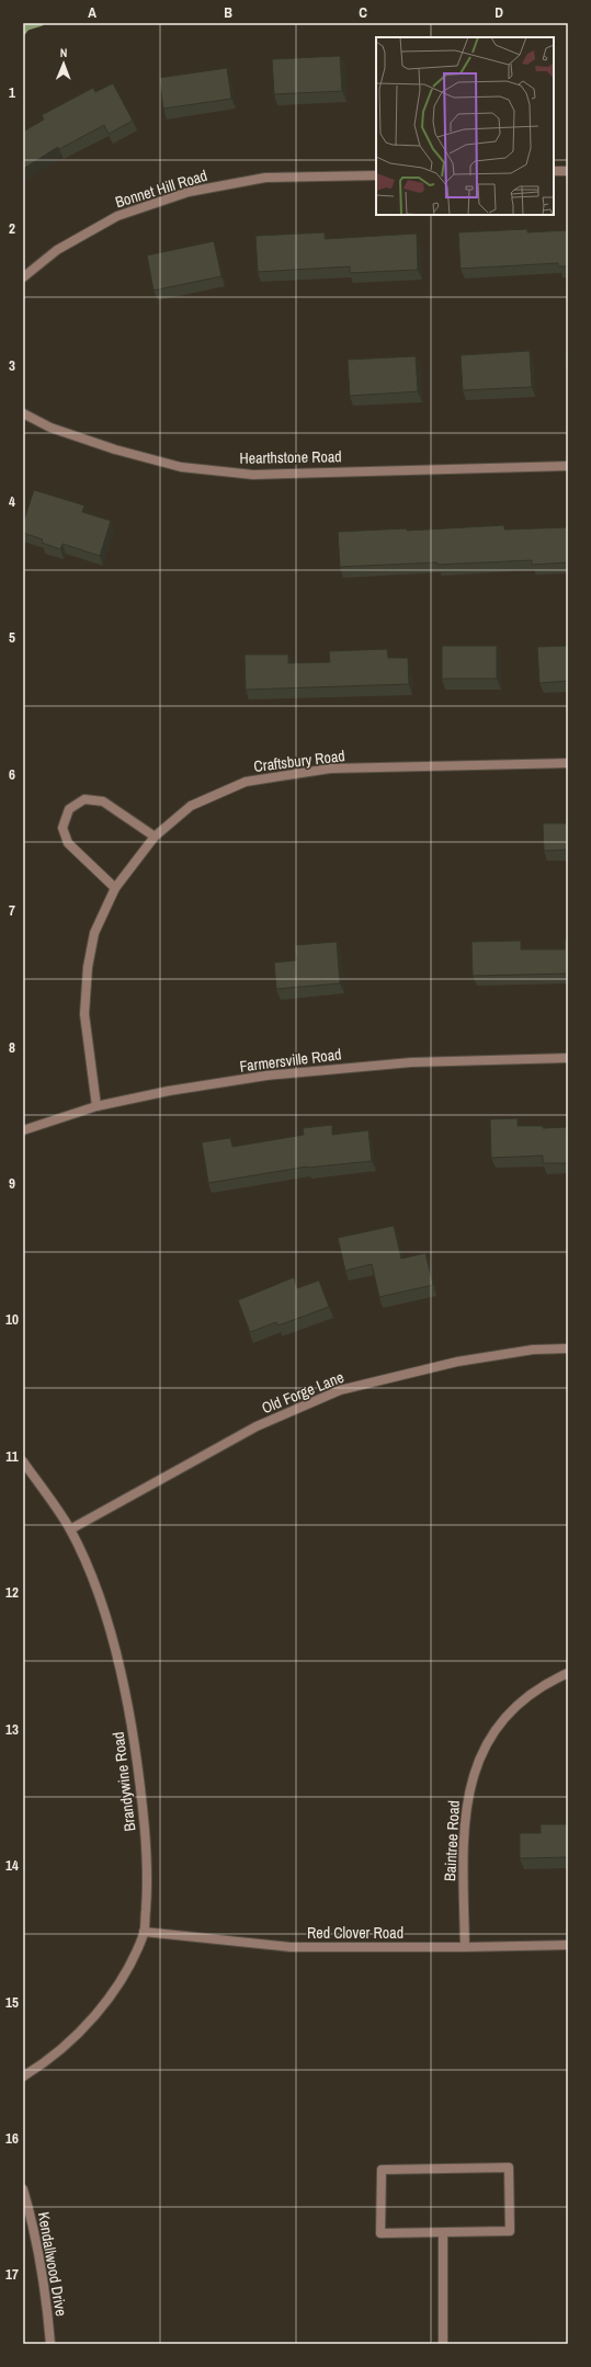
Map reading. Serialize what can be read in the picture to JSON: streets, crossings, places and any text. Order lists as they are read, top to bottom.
{
  "streets": {
    "street": [
      "Bonnet Hill Road",
      "Hearthstone Road",
      "Craftsbury Road",
      "Farmersville Road",
      "Old Forge Lane",
      "Brandywine Road",
      "Baintree Road",
      "Red Clover Road",
      "Kendallwood Drive"
    ]
  },
  "crossings": [
    ["Craftsbury Road", "Farmersville Road"],
    ["Old Forge Lane", "Brandywine Road"],
    ["Brandywine Road", "Red Clover Road"],
    ["Baintree Road", "Red Clover Road"]
  ],
  "north": "top",
  "grid": {
    "columns": [
      "A",
      "B",
      "C",
      "D"
    ],
    "rows": [
      "1",
      "2",
      "3",
      "4",
      "5",
      "6",
      "7",
      "8",
      "9",
      "10",
      "11",
      "12",
      "13",
      "14",
      "15",
      "16",
      "17"
    ]
  }
}
